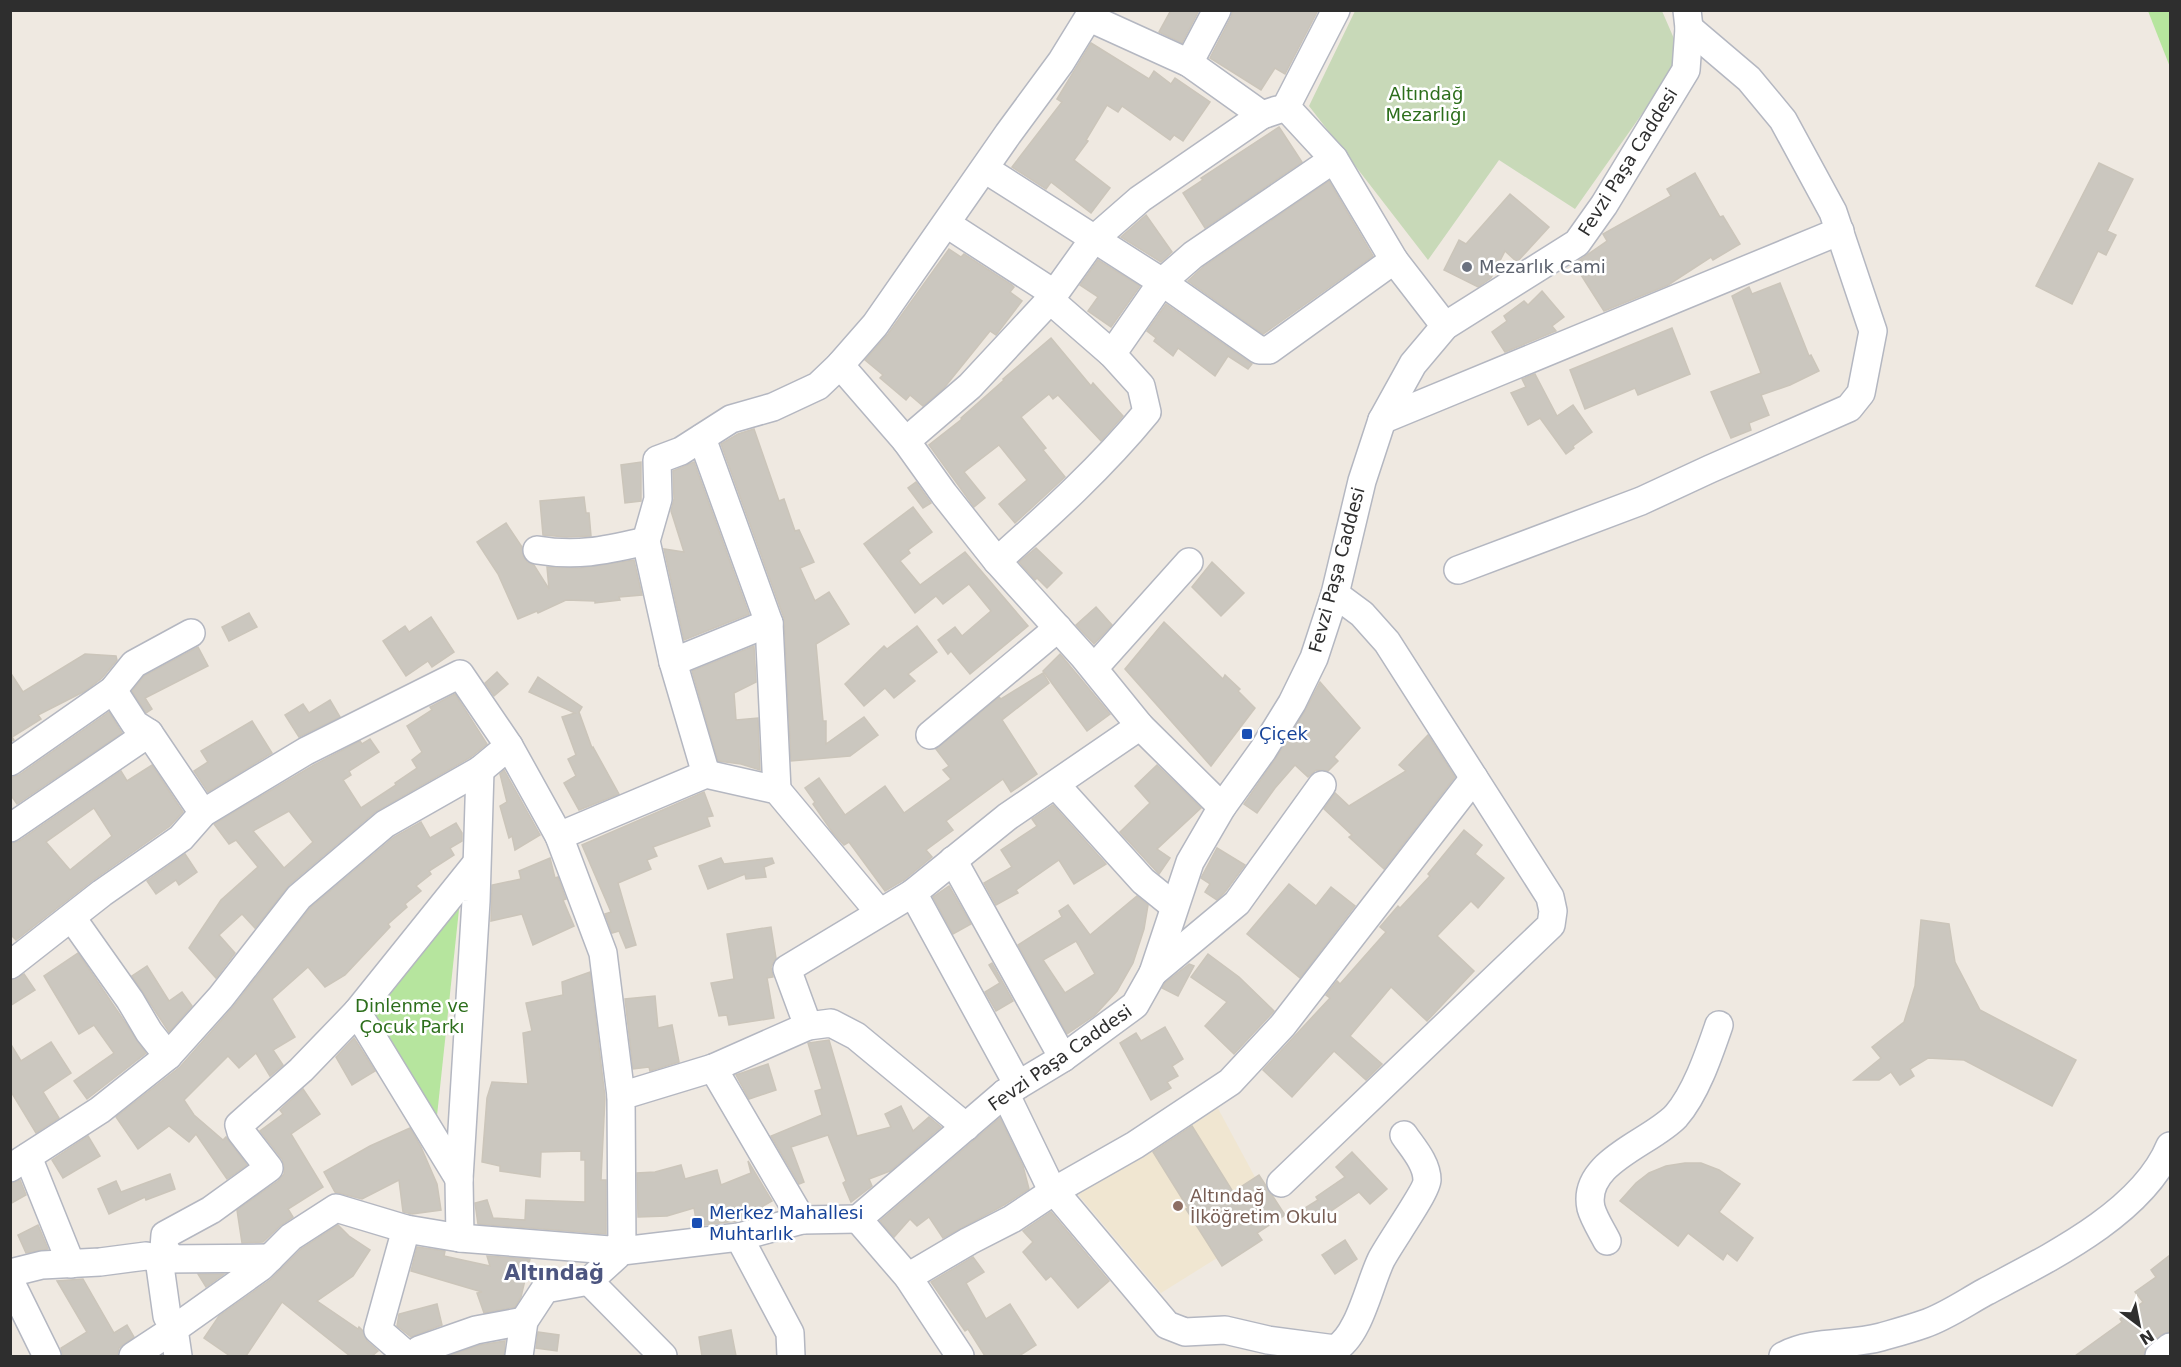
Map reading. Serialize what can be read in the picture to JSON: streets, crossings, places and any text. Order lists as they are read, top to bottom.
{
  "streets": {
    "street": ["Fevzi Paşa Caddesi"]
  },
  "districts": ["Altındağ"],
  "parks": ["Altındağ Mezarlığı", "Dinlenme ve Çocuk Parkı"],
  "places": {
    "other": ["Mezarlık Cami", "Altındağ İlköğretim Okulu"],
    "transit": ["Çiçek", "Merkez Mahallesi Muhtarlık"]
  },
  "north": "bottom right"
}
